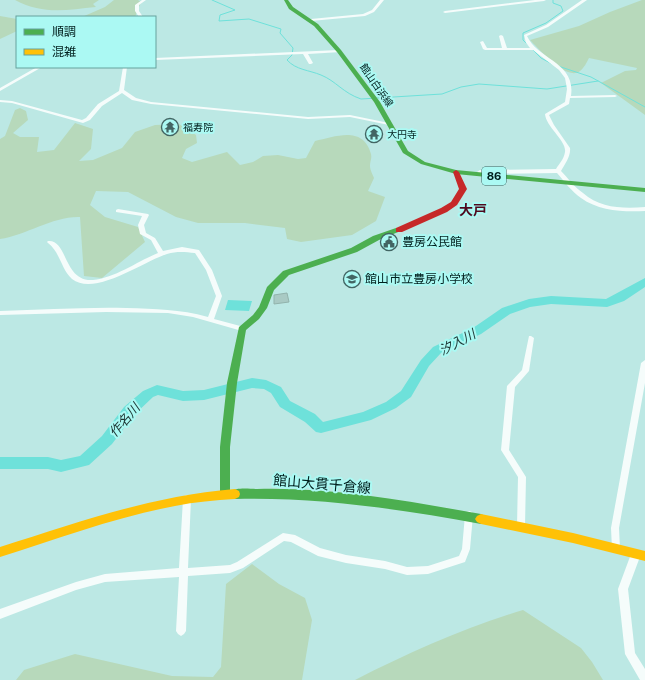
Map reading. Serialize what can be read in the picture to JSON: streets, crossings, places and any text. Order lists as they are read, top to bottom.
{
  "streets": {
    "main road": ["館山白浜線", "86", "館山大貫千倉線"]
  },
  "districts": ["大戸"],
  "water": ["汐入川", "作名川"],
  "places": {
    "temple": ["福寿院", "大円寺"],
    "public building": ["豊房公民館"],
    "school or university": ["館山市立豊房小学校"]
  },
  "legend": ["順調", "混雑"]
}
